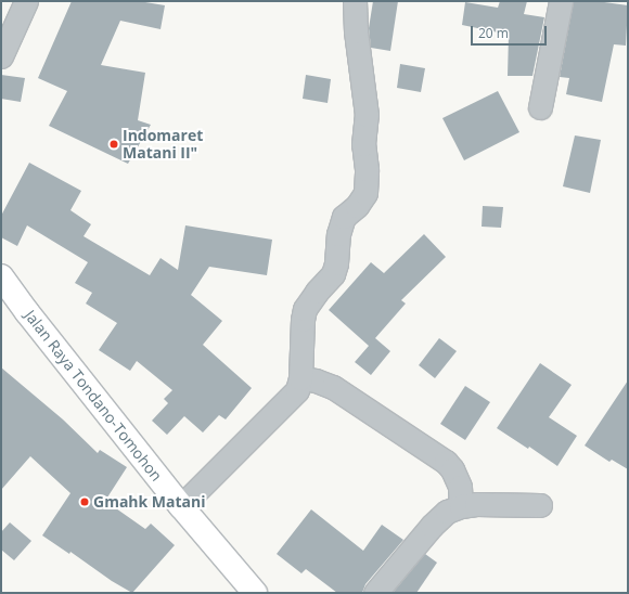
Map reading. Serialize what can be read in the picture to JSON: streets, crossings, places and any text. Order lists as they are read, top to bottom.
{
  "streets": {
    "highway": ["Jalan Raya Tondano-Tomohon"]
  },
  "places": ["Indomaret Matani II\"", "Gmahk Matani"],
  "scale_bar": "20 m"
}
